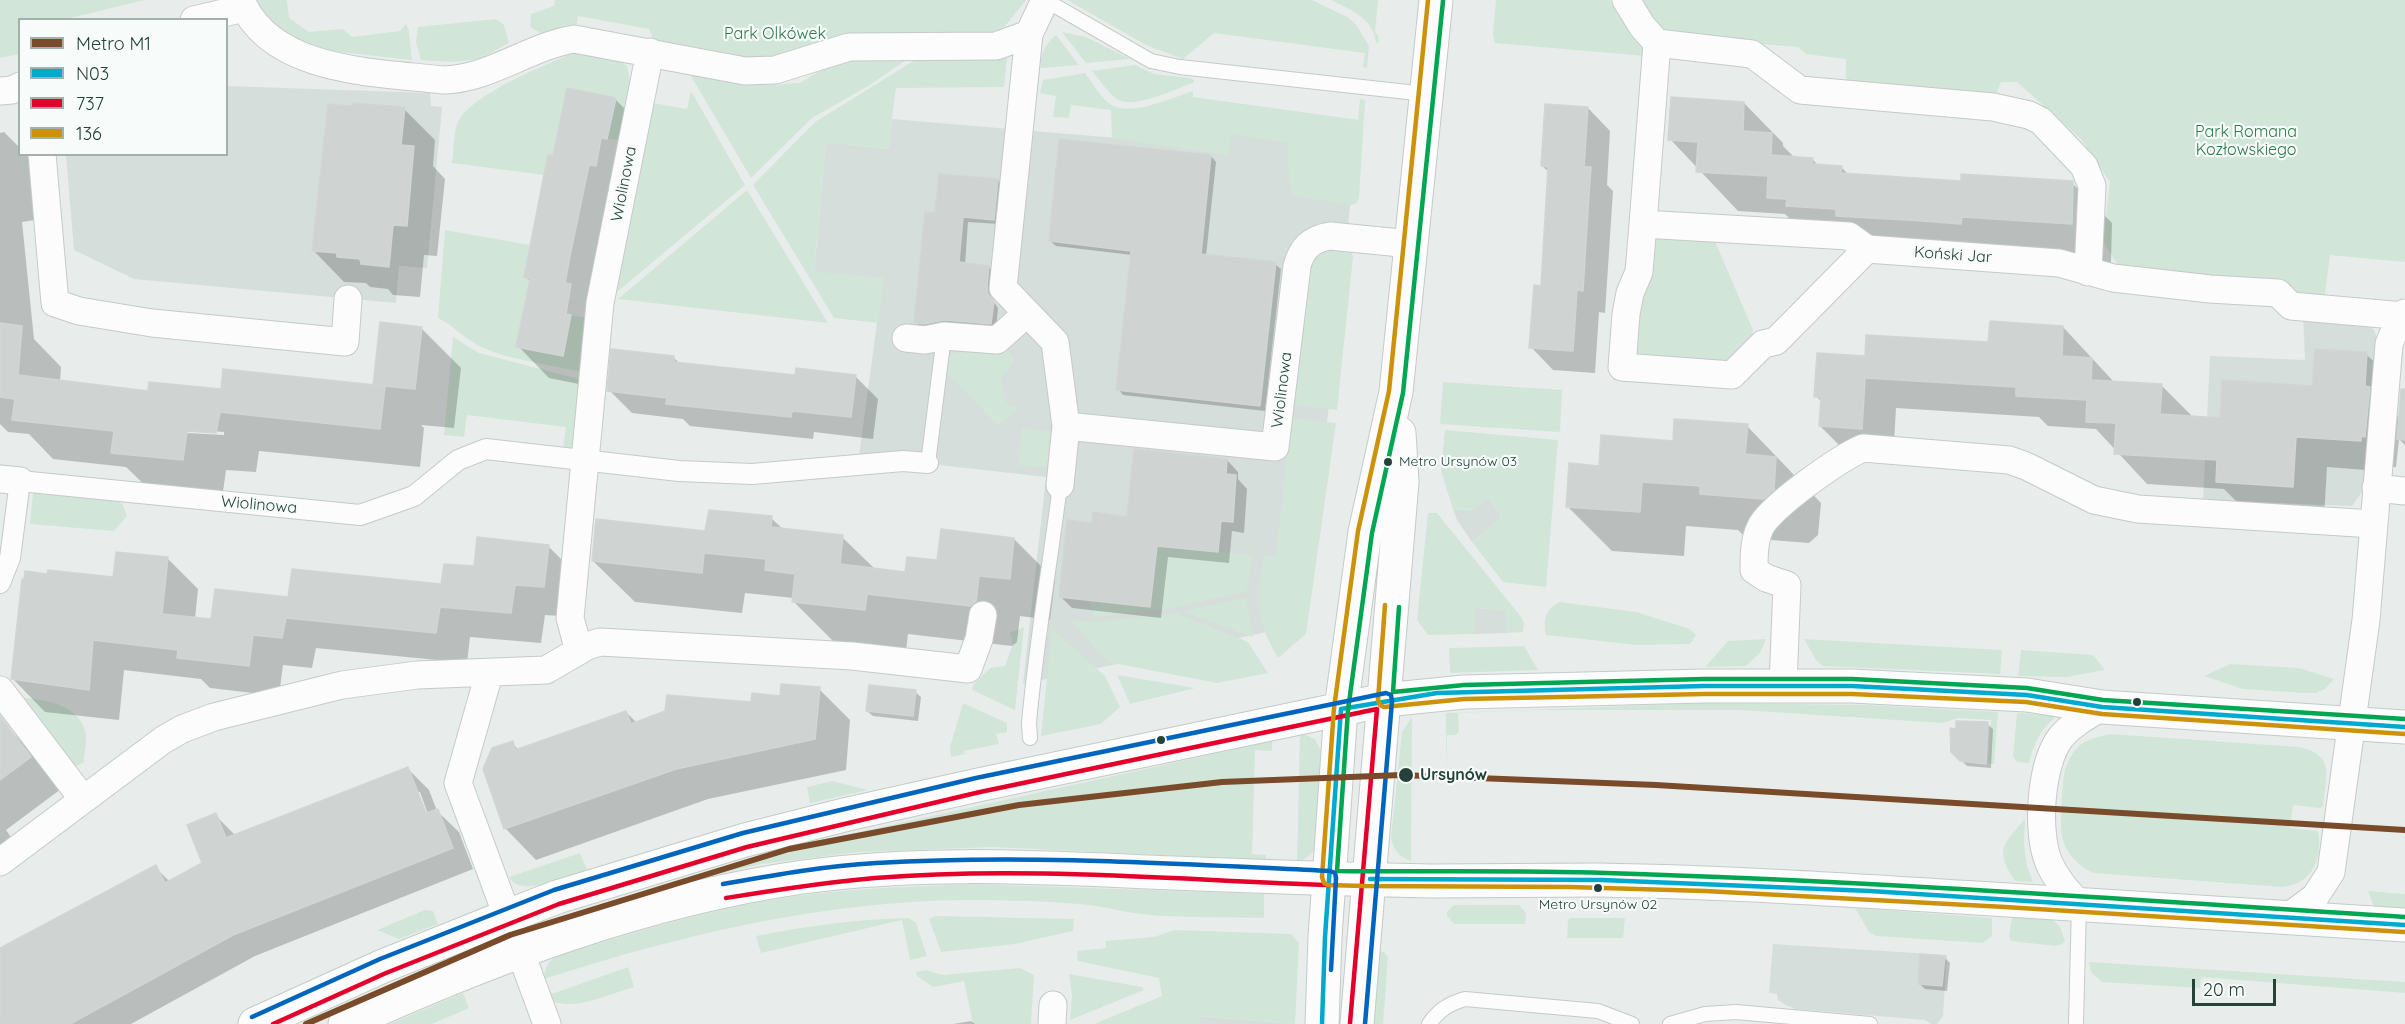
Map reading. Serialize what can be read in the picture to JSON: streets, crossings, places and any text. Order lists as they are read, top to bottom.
{
  "streets": {
    "street": ["Wiolinowa", "Koński Jar"]
  },
  "parks": ["Park Olkówek", "Park Romana Kozłowskiego"],
  "places": ["Metro Ursynów 03", "Ursynów", "Metro Ursynów 02"],
  "lines": [
    "transit line 136",
    "transit line N03",
    "transit line 737",
    "metro line M1"
  ],
  "legend": [
    "Metro M1",
    "N03",
    "737",
    "136"
  ],
  "scale_bar": "20 m"
}
